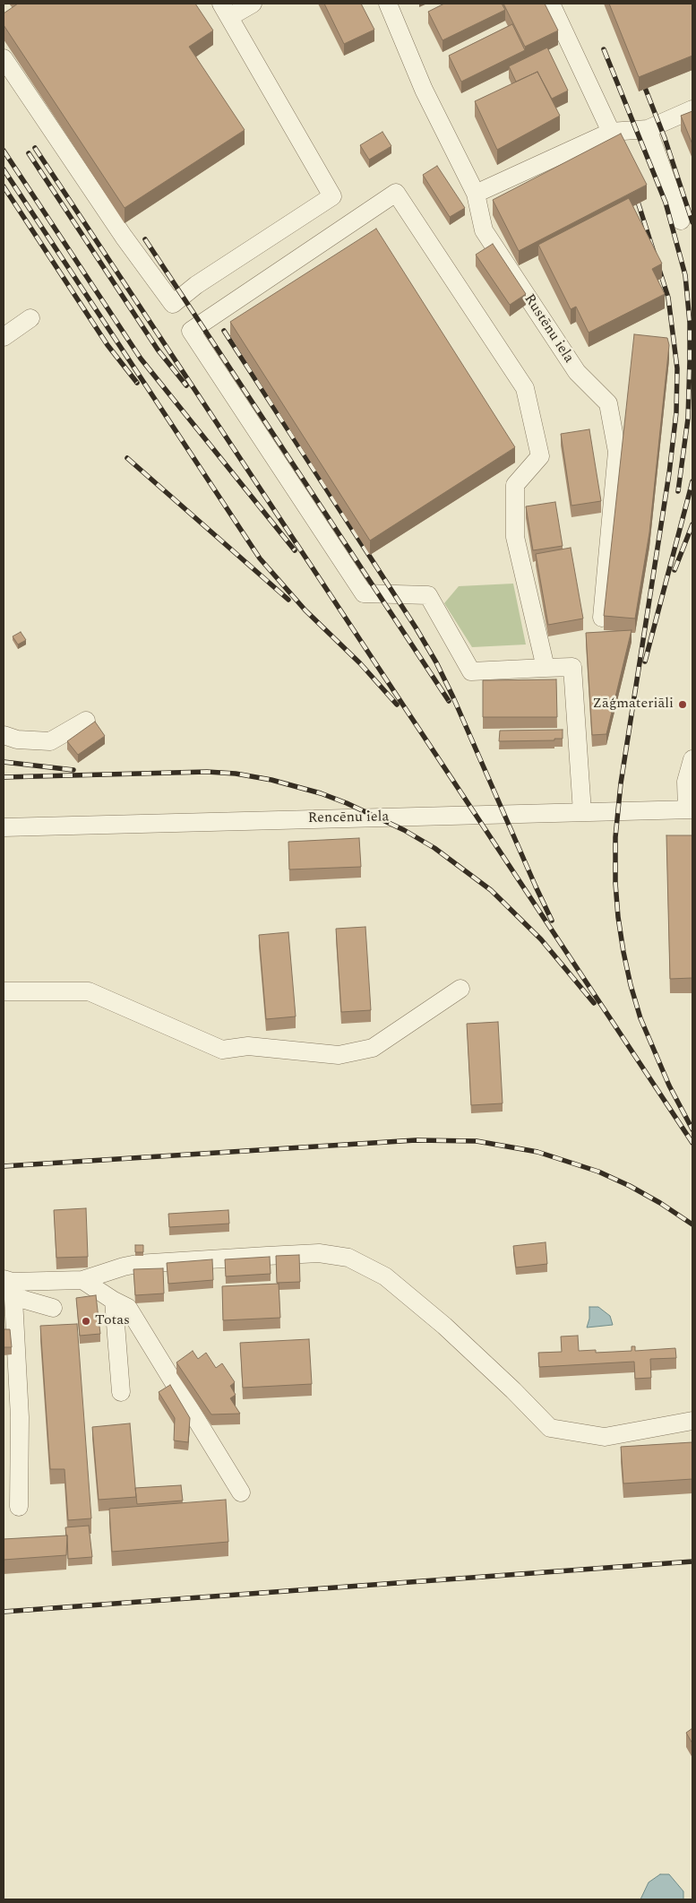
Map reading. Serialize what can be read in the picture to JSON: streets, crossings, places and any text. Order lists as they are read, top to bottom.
{
  "streets": {
    "street": ["Rustēnu iela", "Rencēnu iela"]
  },
  "places": ["Zāģmateriāli", "Totas"]
}
